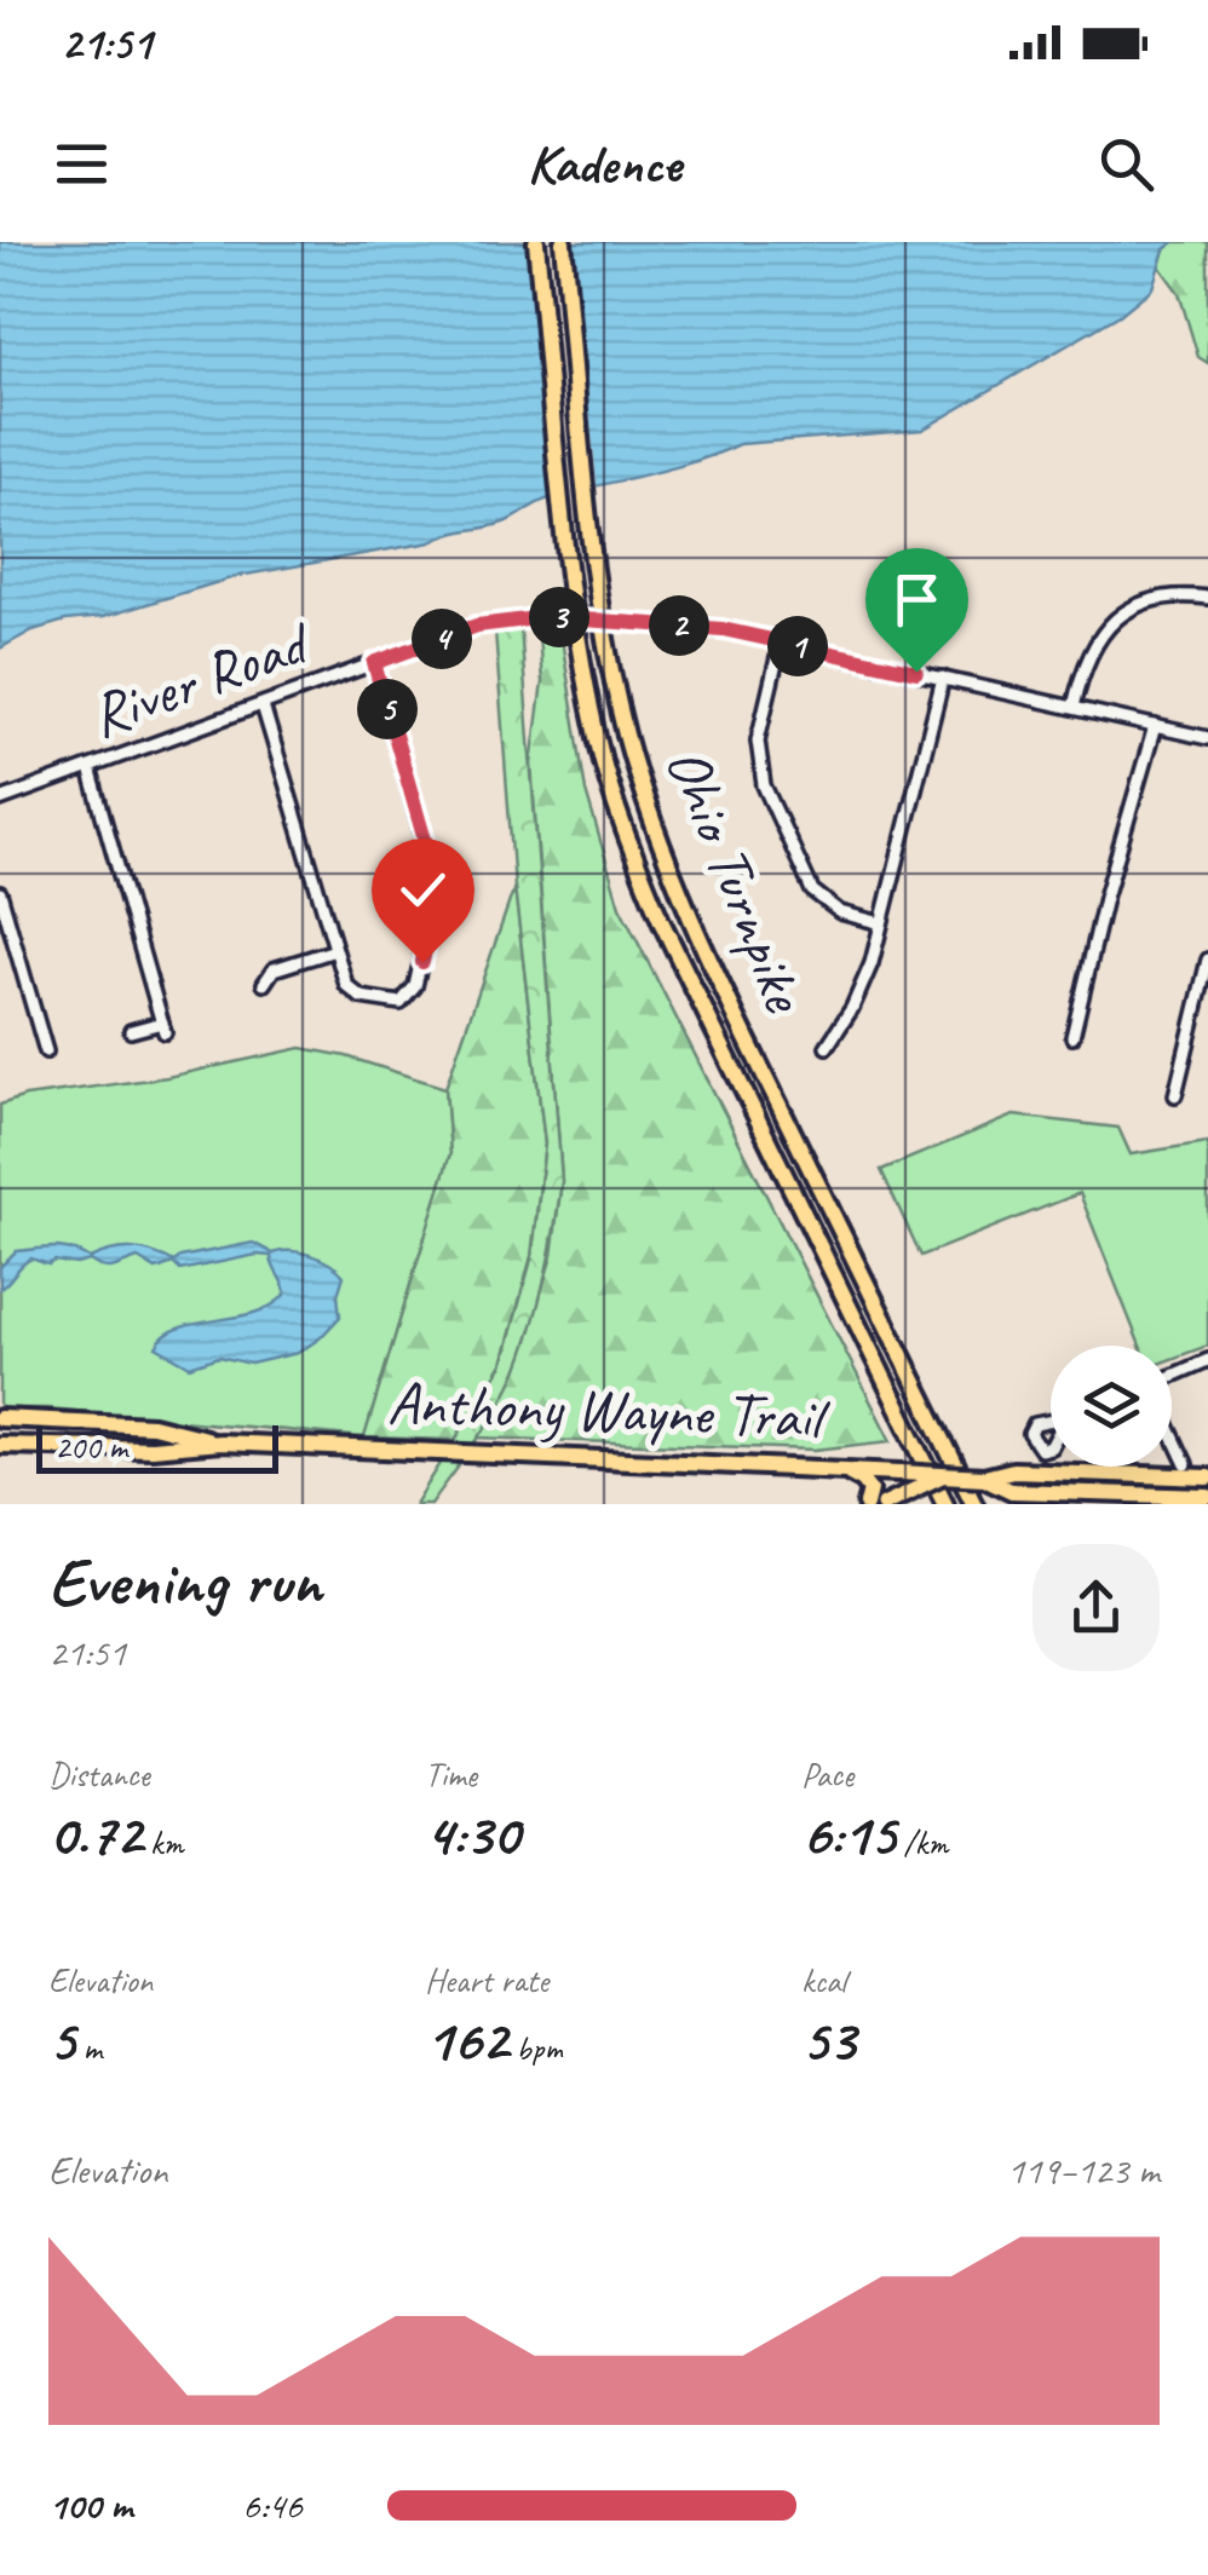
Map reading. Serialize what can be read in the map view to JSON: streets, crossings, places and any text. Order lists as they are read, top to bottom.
{
  "streets": {
    "highway": ["Ohio Turnpike", "Anthony Wayne Trail"],
    "street": ["River Road"]
  },
  "scale_bar": "200 m",
  "page": {
    "status": "21:51",
    "header": "Kadence",
    "pins": [
      "3",
      "2",
      "4",
      "1",
      "5"
    ],
    "scale": "200 m",
    "heading": ["Evening run", "21:51"],
    "stats": [
      ["Distance", "0.72 km"],
      ["Time", "4:30"],
      ["Pace", "6:15 /km"],
      ["Elevation", "5 m"],
      ["Heart rate", "162 bpm"],
      ["kcal", "53"]
    ],
    "chart": ["Elevation", "119–123 m"],
    "list": [
      {
        "name": "100 m",
        "note": "6:46"
      }
    ]
  }
}
